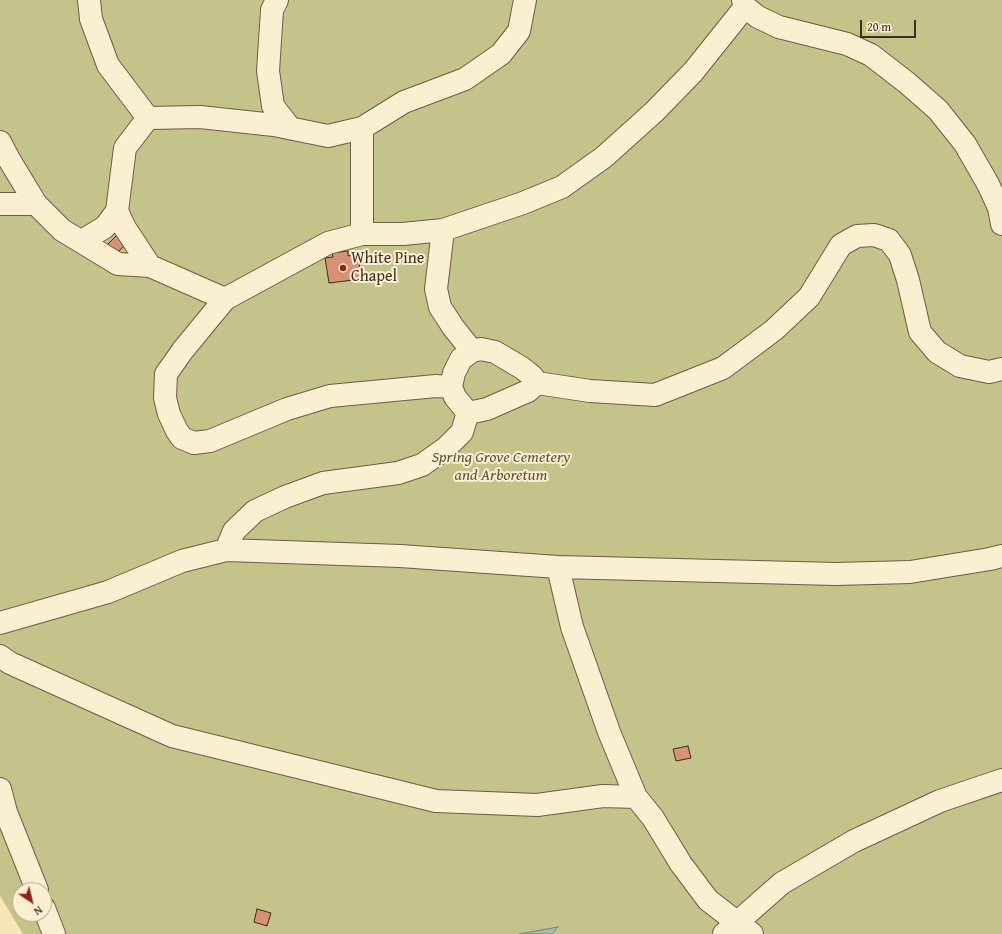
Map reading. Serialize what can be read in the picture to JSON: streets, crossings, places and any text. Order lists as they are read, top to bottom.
{
  "parks": ["Spring Grove Cemetery and Arboretum"],
  "places": ["White Pine Chapel"],
  "scale_bar": "20 m",
  "north": "bottom right"
}
